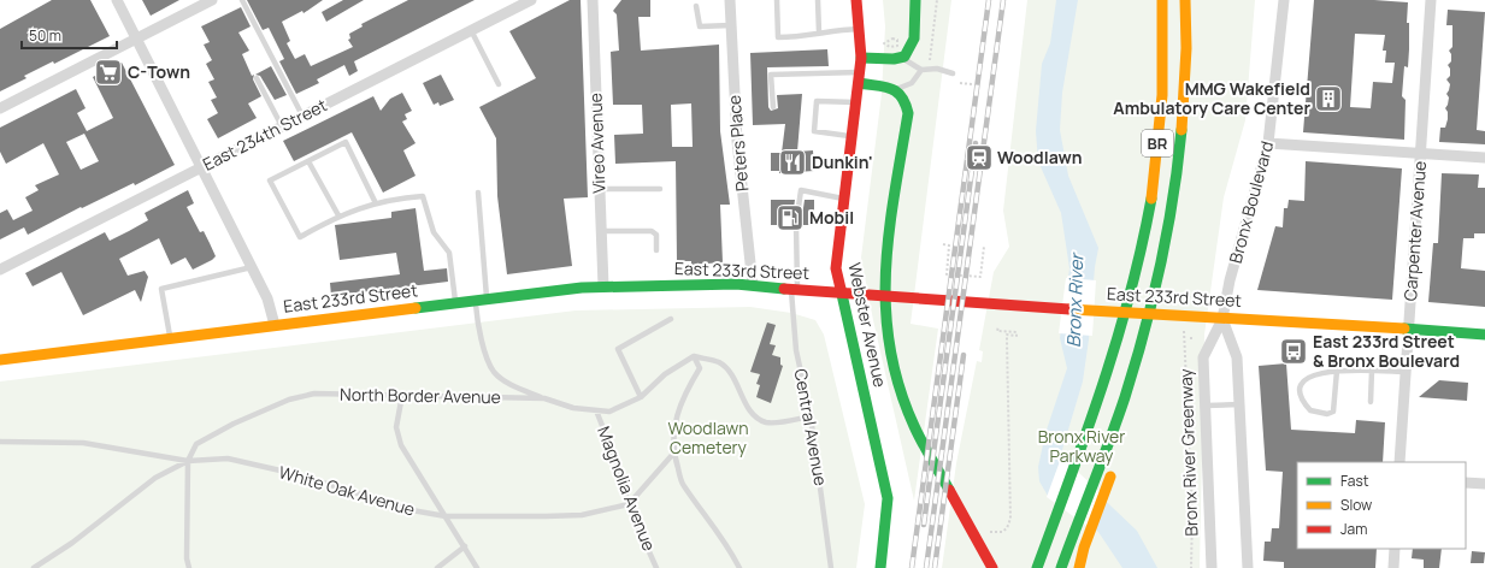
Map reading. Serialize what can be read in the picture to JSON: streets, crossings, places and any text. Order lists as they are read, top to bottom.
{
  "streets": {
    "main road": ["BR", "East 233rd Street", "Webster Avenue"],
    "street": [
      "East 234th Street",
      "Vireo Avenue",
      "Peters Place",
      "Bronx Boulevard",
      "Carpenter Avenue"
    ],
    "lane": [
      "North Border Avenue",
      "Central Avenue",
      "Magnolia Avenue",
      "White Oak Avenue"
    ],
    "path": ["Bronx River Greenway"]
  },
  "crossings": [
    ["Vireo Avenue", "East 233rd Street"],
    ["Peters Place", "East 233rd Street"],
    ["Bronx Boulevard", "East 233rd Street"],
    ["Carpenter Avenue", "East 233rd Street"],
    ["East 233rd Street", "Webster Avenue"],
    ["East 233rd Street", "Central Avenue"],
    ["Webster Avenue", "Central Avenue"],
    ["North Border Avenue", "Magnolia Avenue"],
    ["North Border Avenue", "White Oak Avenue"],
    ["Magnolia Avenue", "White Oak Avenue"]
  ],
  "water": ["Bronx River"],
  "parks": ["Woodlawn Cemetery", "Bronx River Parkway"],
  "places": {
    "supermarket": ["C-Town"],
    "building": ["MMG Wakefield Ambulatory Care Center"],
    "station": ["Woodlawn"],
    "restaurant": ["Dunkin'"],
    "fuel station": ["Mobil"],
    "bus stop": ["East 233rd Street & Bronx Boulevard"]
  },
  "legend": ["Fast", "Slow", "Jam"],
  "scale_bar": "50 m"
}
